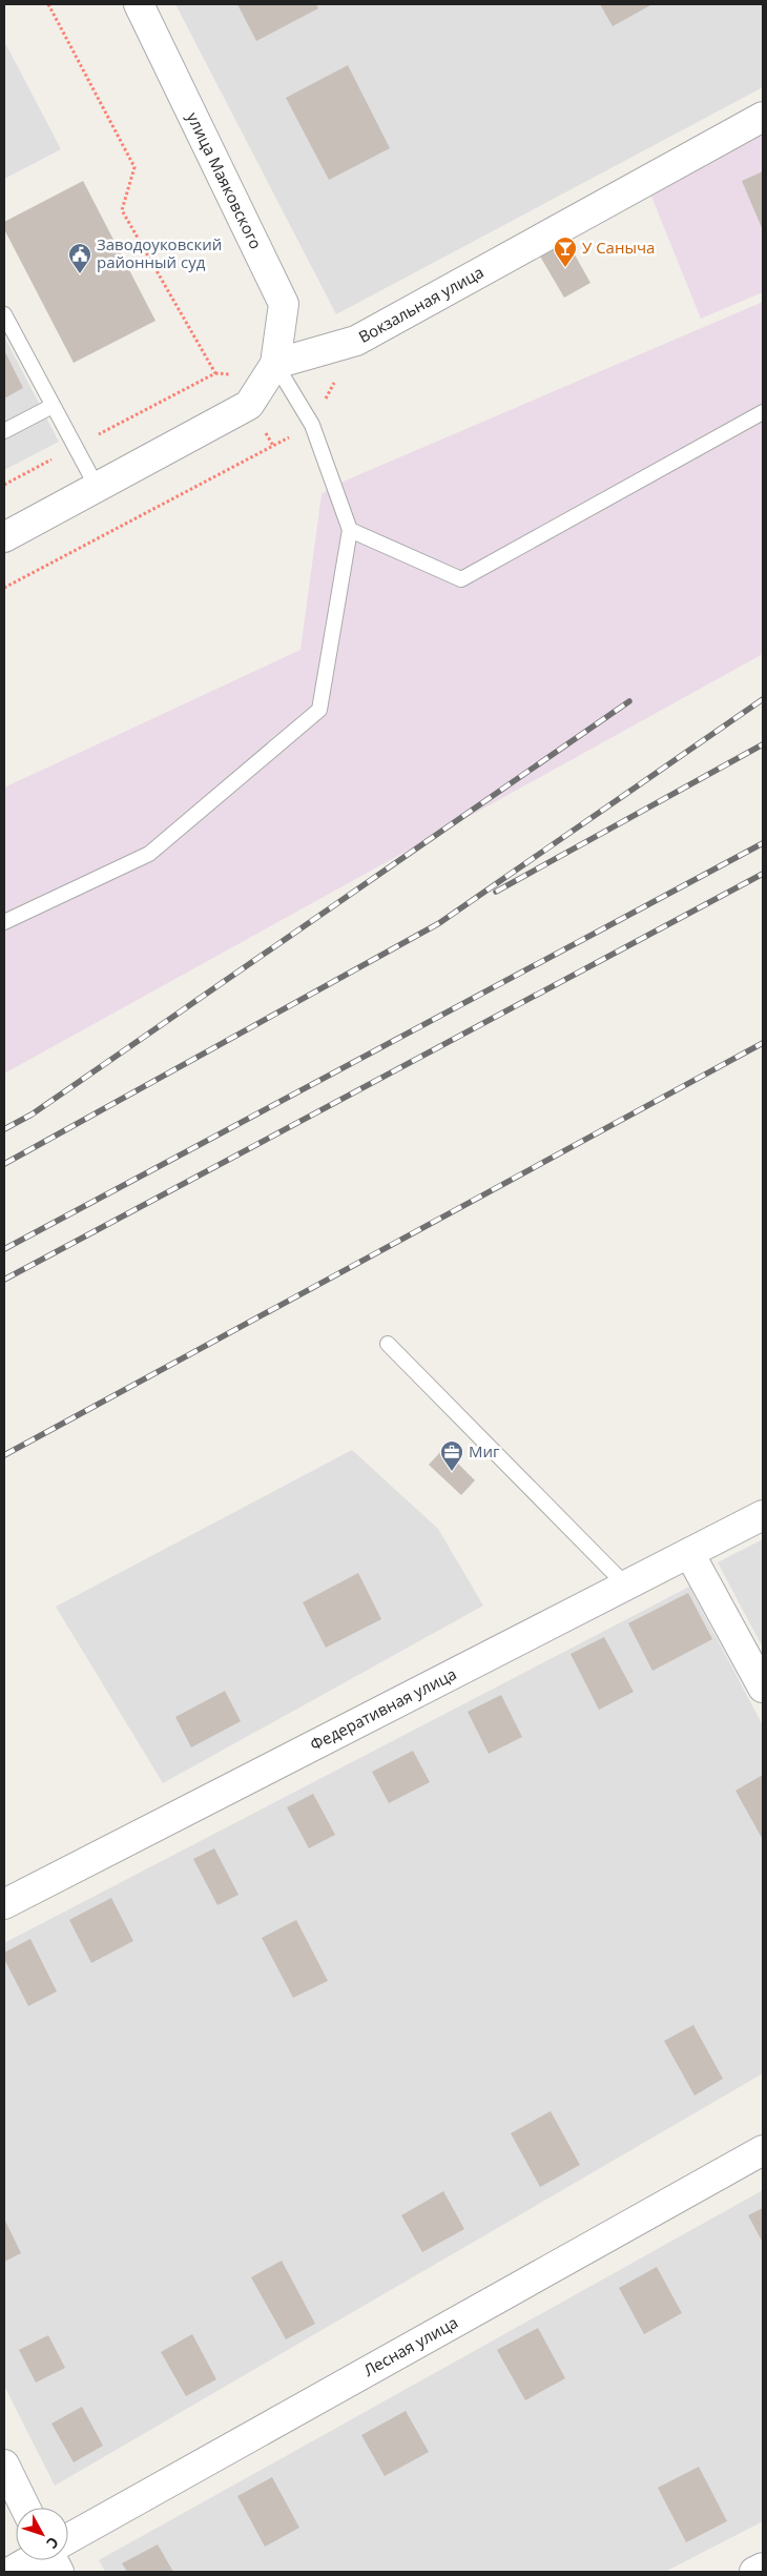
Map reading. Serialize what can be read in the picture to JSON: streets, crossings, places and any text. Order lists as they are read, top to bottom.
{
  "streets": {
    "street": [
      "улица Маяковского",
      "Вокзальная улица",
      "Федеративная улица",
      "Лесная улица"
    ]
  },
  "crossings": [
    ["улица Маяковского", "Вокзальная улица"]
  ],
  "places": {
    "bar": ["У Саныча"],
    "public building": ["Заводоуковский районный суд"],
    "office": ["Миг"]
  },
  "north": "bottom right"
}
